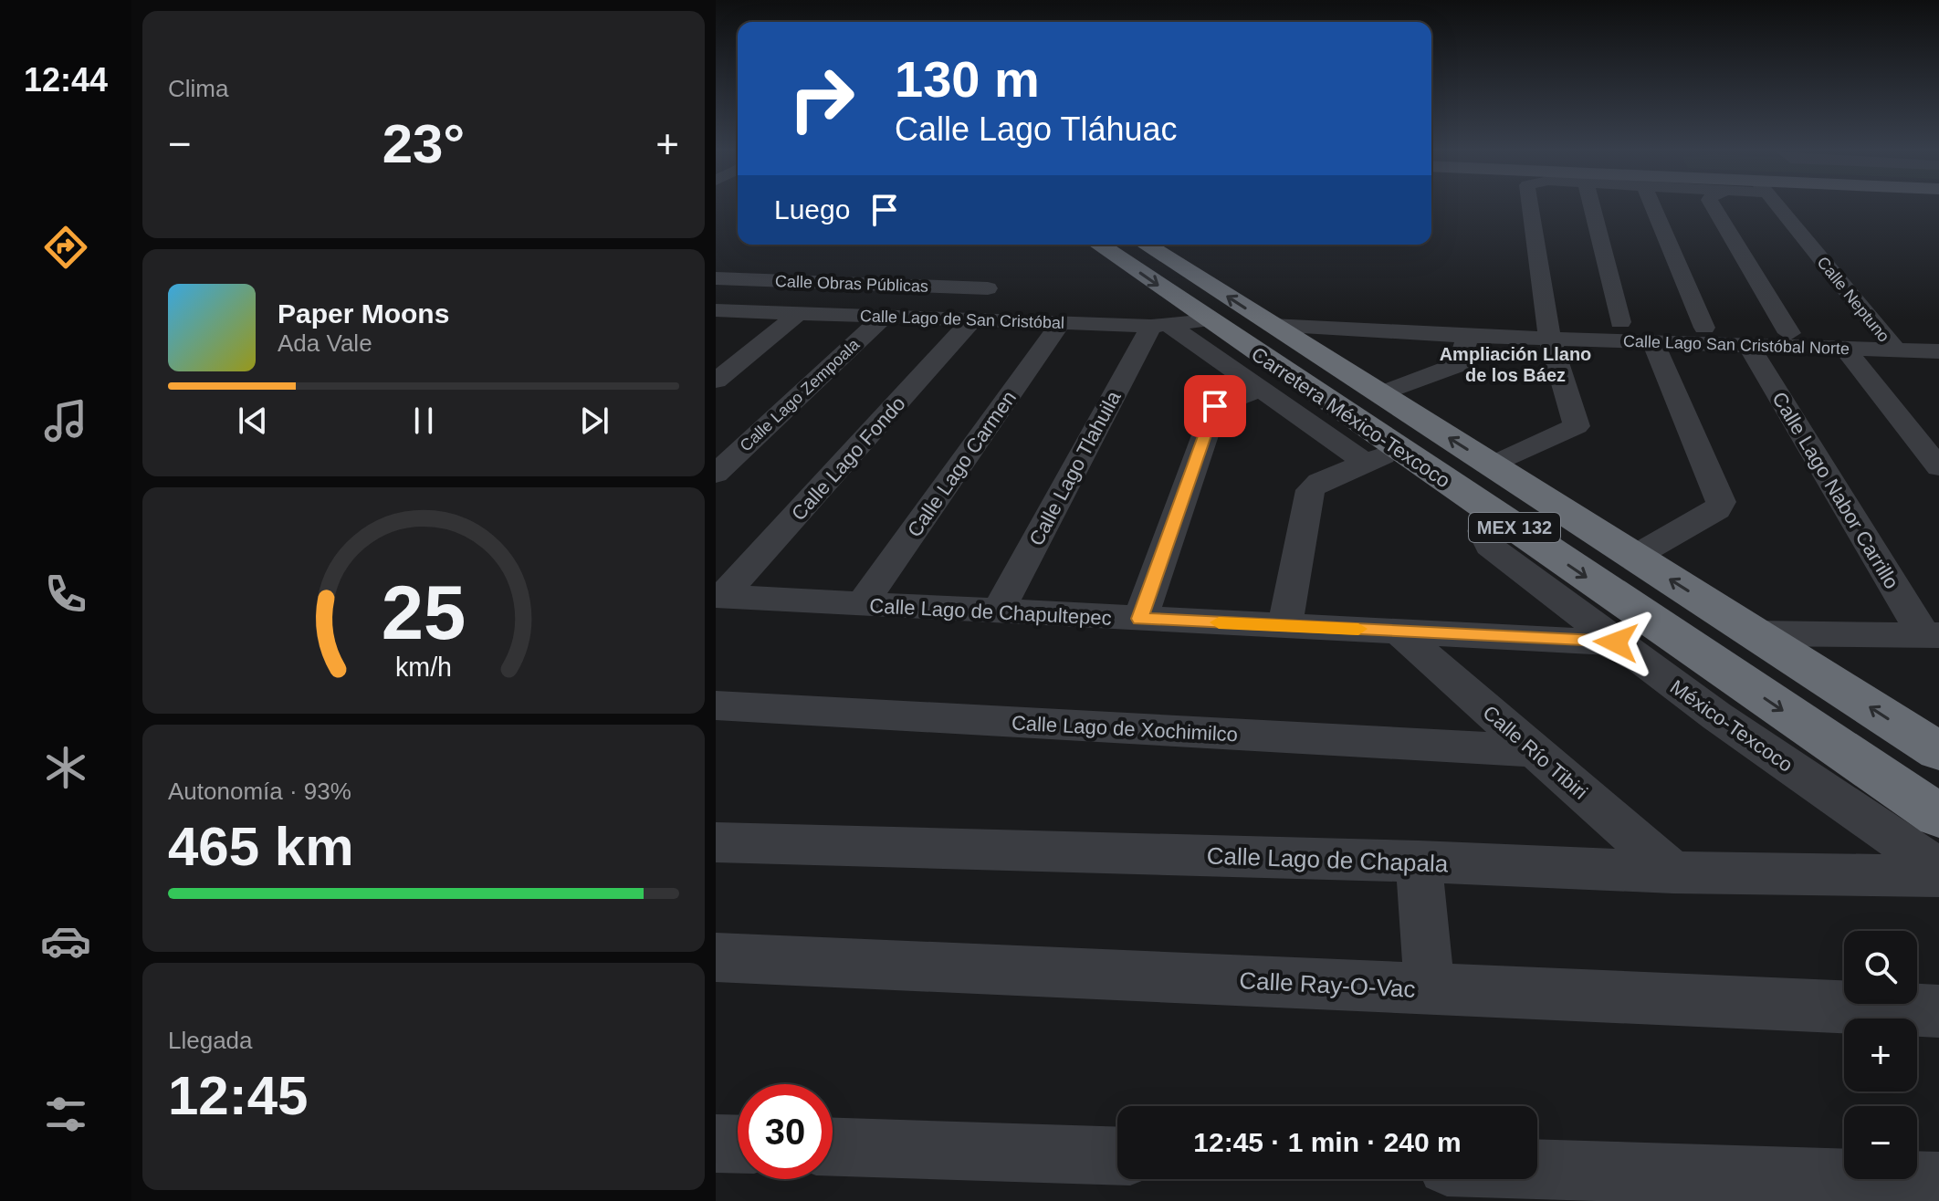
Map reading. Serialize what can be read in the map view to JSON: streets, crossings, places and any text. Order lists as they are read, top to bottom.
{
  "streets": {
    "highway": ["Carretera México-Texcoco", "MEX 132"],
    "street": [
      "Calle Obras Públicas",
      "Calle Neptuno",
      "Calle Lago de San Cristóbal",
      "Calle Lago San Cristóbal Norte",
      "Calle Lago Zempoala",
      "Calle Lago Fondo",
      "Calle Lago Carmen",
      "Calle Lago Tlahuila",
      "Calle Lago Nabor Carrillo",
      "Calle Lago de Chapultepec",
      "México-Texcoco",
      "Calle Lago de Xochimilco",
      "Calle Río Tibiri",
      "Calle Lago de Chapala",
      "Calle Ray-O-Vac"
    ]
  },
  "crossings": [
    ["Calle Neptuno", "Calle Lago San Cristóbal Norte"],
    ["Calle Lago de San Cristóbal", "Calle Lago Zempoala"],
    ["Calle Lago de San Cristóbal", "Carretera México-Texcoco"],
    ["Calle Lago de San Cristóbal", "Calle Lago Fondo"],
    ["Calle Lago de San Cristóbal", "Calle Lago Carmen"],
    ["Calle Lago de San Cristóbal", "Calle Lago Tlahuila"],
    ["Calle Lago San Cristóbal Norte", "Carretera México-Texcoco"],
    ["Calle Lago San Cristóbal Norte", "Calle Lago Nabor Carrillo"],
    ["Carretera México-Texcoco", "México-Texcoco"],
    ["Calle Lago Fondo", "Calle Lago de Chapultepec"],
    ["Calle Lago Carmen", "Calle Lago de Chapultepec"],
    ["Calle Lago Tlahuila", "Calle Lago de Chapultepec"],
    ["Calle Lago de Chapultepec", "México-Texcoco"],
    ["Calle Lago de Chapultepec", "Calle Río Tibiri"],
    ["Calle Lago de Xochimilco", "Calle Río Tibiri"],
    ["Calle Río Tibiri", "Calle Lago de Chapala"]
  ],
  "districts": ["Ampliación Llano de los Báez"],
  "page": {
    "tabs": "12:44",
    "tile": [
      "Clima",
      ["Autonomía · 93%", "465 km"],
      ["Llegada", "12:45"]
    ],
    "turn": ["130 m", "Calle Lago Tláhuac"],
    "heat": ["−", "23°", "+"],
    "then": "Luego",
    "song": ["Paper Moons", "Ada Vale"],
    "map_buttons": ["+", "−"],
    "limit": "30",
    "trip": "12:45 · 1 min · 240 m",
    "gauge": ["25", "km/h"]
  }
}
